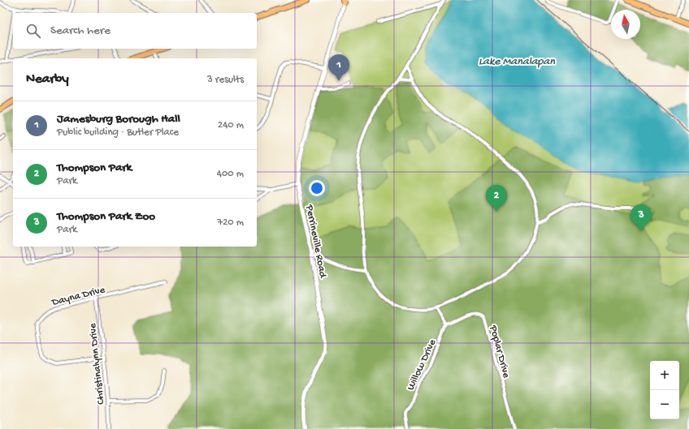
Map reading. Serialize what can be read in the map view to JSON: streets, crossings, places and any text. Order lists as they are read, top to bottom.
{
  "streets": {
    "street": [
      "Perrineville Road",
      "Dayna Drive",
      "Poplar Drive",
      "Christinalynn Drive",
      "Willow Drive"
    ]
  },
  "crossings": [
    ["Dayna Drive", "Christinalynn Drive"],
    ["Poplar Drive", "Willow Drive"]
  ],
  "water": ["Lake Manalapan"],
  "north": "top",
  "page": {
    "search": "Search here",
    "pins": ["1", "2", "3"],
    "heading": ["Nearby", "3 results"],
    "list": [
      {
        "mark": "1",
        "name": "Jamesburg Borough Hall",
        "note": "Public building · Butler Place",
        "value": "240 m"
      },
      {
        "mark": "2",
        "name": "Thompson Park",
        "note": "Park",
        "value": "400 m"
      },
      {
        "mark": "3",
        "name": "Thompson Park Zoo",
        "note": "Park",
        "value": "720 m"
      }
    ],
    "map_buttons": ["+", "−"]
  }
}
